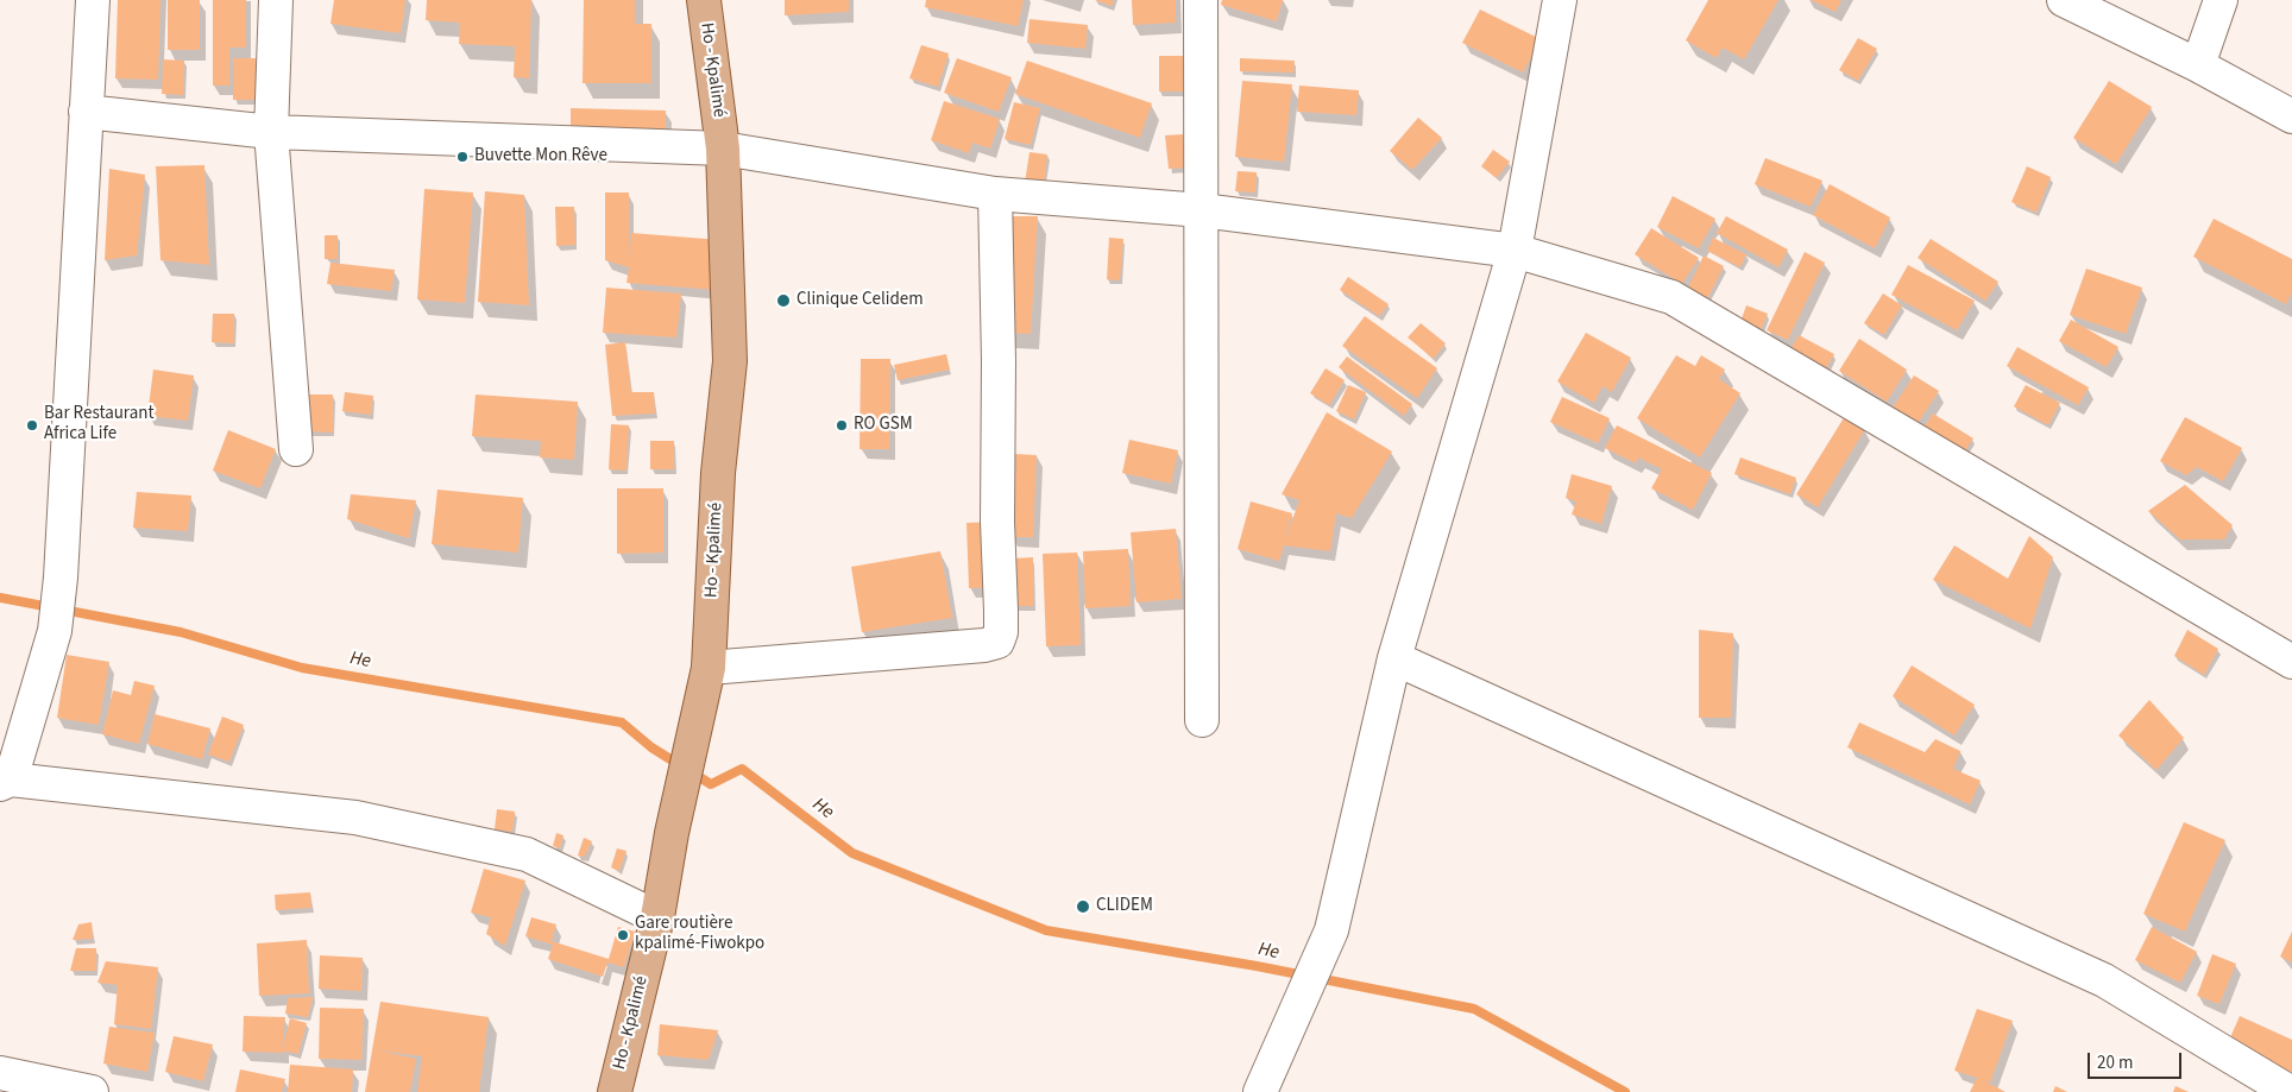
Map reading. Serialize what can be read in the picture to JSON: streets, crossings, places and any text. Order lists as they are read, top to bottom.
{
  "streets": {
    "main road": ["Ho - Kpalimé"]
  },
  "water": ["He"],
  "places": [
    "Buvette Mon Rêve",
    "Clinique Celidem",
    "Bar Restaurant Africa Life",
    "RO GSM",
    "CLIDEM",
    "Gare routière kpalimé-Fiwokpo"
  ],
  "scale_bar": "20 m"
}
